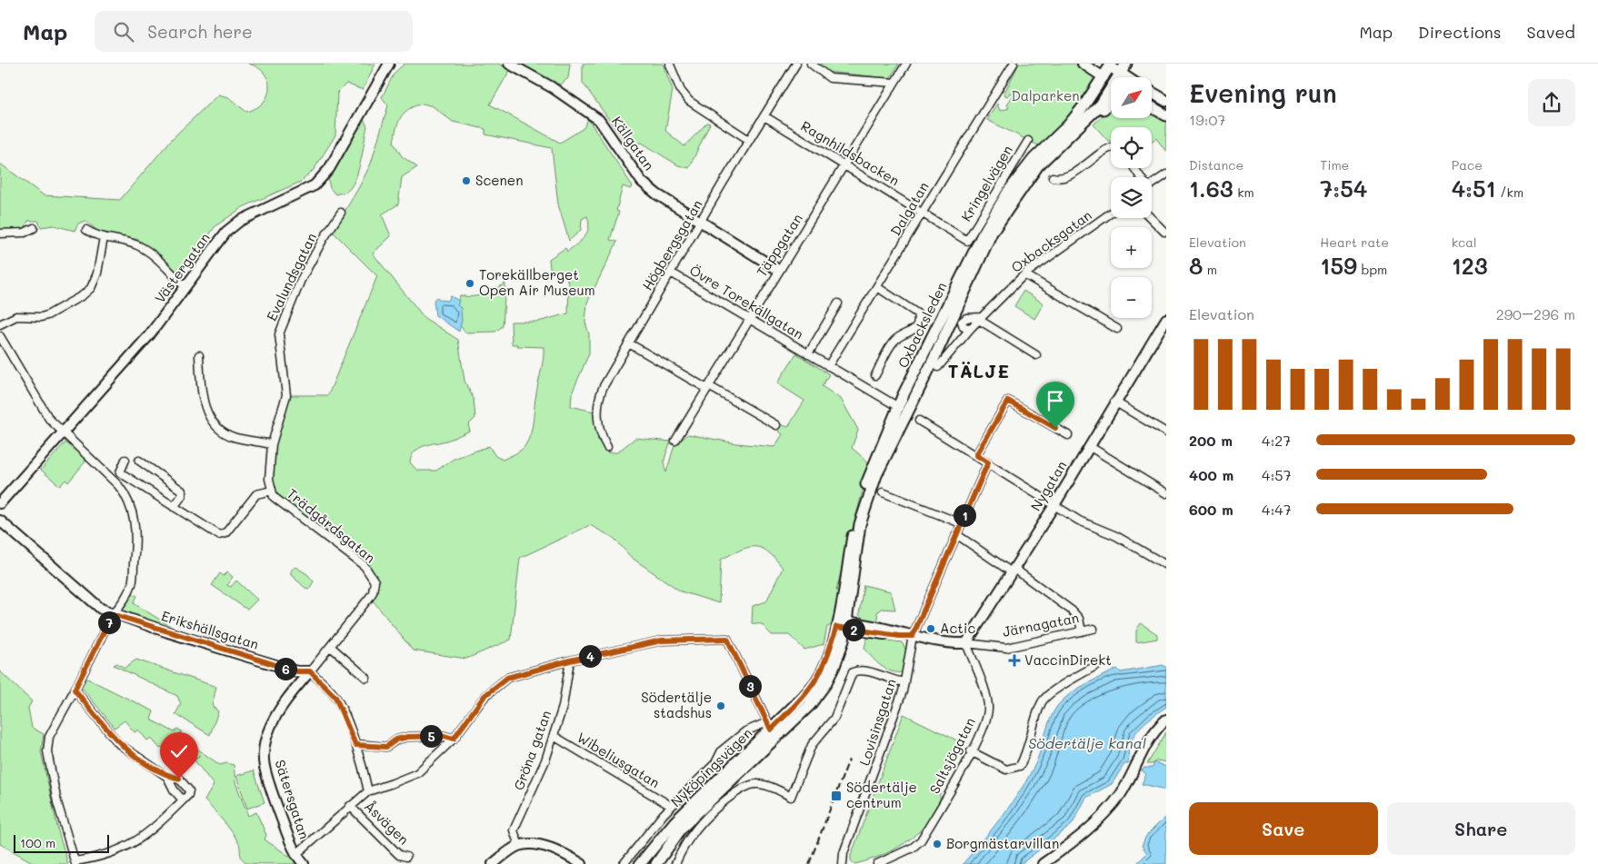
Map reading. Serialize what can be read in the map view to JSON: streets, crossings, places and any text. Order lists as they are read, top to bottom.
{
  "streets": {
    "main road": ["Oxbacksleden", "Nyköpingsvägen"],
    "street": [
      "Källgatan",
      "Ragnhildsbacken",
      "Kringelvägen",
      "Dalgatan",
      "Oxbacksgatan",
      "Högbergsgatan",
      "Täppgatan",
      "Västergatan",
      "Evalundsgatan",
      "Övre Torekällgatan",
      "Nygatan",
      "Trädgårdsgatan",
      "Järnagatan",
      "Erikshällsgatan",
      "Lovisinsgatan",
      "Gröna gatan",
      "Saltsjögatan",
      "Wibeliusgatan",
      "Sätersgatan",
      "Åsvägen"
    ]
  },
  "crossings": [
    ["Källgatan", "Högbergsgatan"],
    ["Källgatan", "Täppgatan"],
    ["Ragnhildsbacken", "Kringelvägen"],
    ["Ragnhildsbacken", "Dalgatan"],
    ["Ragnhildsbacken", "Högbergsgatan"],
    ["Ragnhildsbacken", "Täppgatan"],
    ["Kringelvägen", "Dalgatan"],
    ["Dalgatan", "Övre Torekällgatan"],
    ["Högbergsgatan", "Övre Torekällgatan"],
    ["Täppgatan", "Övre Torekällgatan"],
    ["Evalundsgatan", "Trädgårdsgatan"],
    ["Övre Torekällgatan", "Oxbacksleden"],
    ["Oxbacksleden", "Järnagatan"],
    ["Oxbacksleden", "Nyköpingsvägen"],
    ["Nygatan", "Järnagatan"],
    ["Nygatan", "Saltsjögatan"],
    ["Järnagatan", "Lovisinsgatan"],
    ["Järnagatan", "Saltsjögatan"],
    ["Järnagatan", "Nyköpingsvägen"],
    ["Erikshällsgatan", "Sätersgatan"],
    ["Gröna gatan", "Wibeliusgatan"],
    ["Wibeliusgatan", "Nyköpingsvägen"]
  ],
  "districts": ["TÄLJE"],
  "water": ["Södertälje kanal"],
  "parks": ["Dalparken"],
  "places": {
    "other": [
      "Scenen",
      "Torekällberget Open Air Museum",
      "Actic",
      "Södertälje stadshus",
      "Borgmästarvillan"
    ],
    "health": ["VaccinDirekt"],
    "transit": ["Södertälje centrum"]
  },
  "scale_bar": "100 m",
  "north": "top right",
  "page": {
    "header": "Map",
    "search": "Search here",
    "nav": ["Map", "Directions", "Saved"],
    "heading": ["Evening run", "19:07"],
    "map_buttons": ["+", "−"],
    "stats": [
      ["Distance", "1.63 km"],
      ["Time", "7:54"],
      ["Pace", "4:51 /km"],
      ["Elevation", "8 m"],
      ["Heart rate", "159 bpm"],
      ["kcal", "123"]
    ],
    "chart": ["Elevation", "290–296 m"],
    "list": [
      {
        "name": "200 m",
        "note": "4:27"
      },
      {
        "name": "400 m",
        "note": "4:57"
      },
      {
        "name": "600 m",
        "note": "4:47"
      }
    ],
    "pins": [
      "1",
      "7",
      "2",
      "4",
      "6",
      "3",
      "5"
    ],
    "buttons": ["Save", "Share"],
    "scale": "100 m"
  }
}
